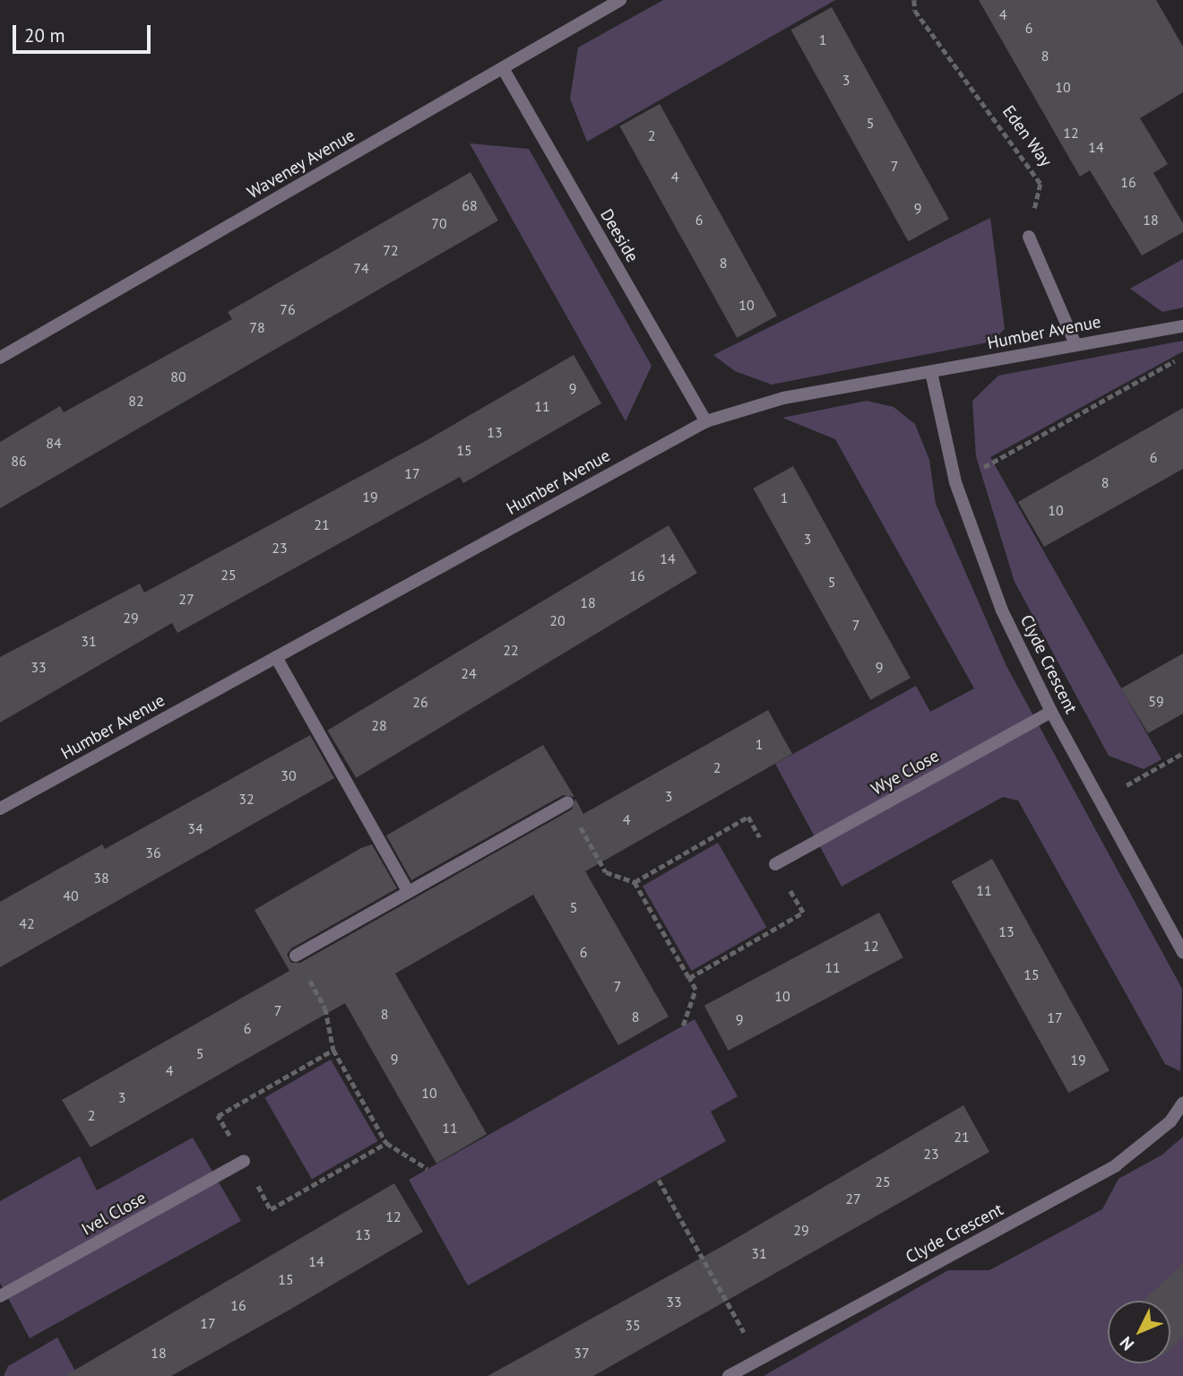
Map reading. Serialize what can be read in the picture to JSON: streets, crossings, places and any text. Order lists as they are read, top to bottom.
{
  "streets": {
    "street": [
      "Waveney Avenue",
      "Deeside",
      "Humber Avenue",
      "Clyde Crescent",
      "Wye Close",
      "Ivel Close"
    ],
    "path": ["Eden Way"]
  },
  "crossings": [
    ["Waveney Avenue", "Deeside"],
    ["Deeside", "Humber Avenue"],
    ["Humber Avenue", "Clyde Crescent"],
    ["Clyde Crescent", "Wye Close"]
  ],
  "house_numbers": [
    "4",
    "6",
    "1",
    "8",
    "3",
    "10",
    "5",
    "12",
    "2",
    "14",
    "7",
    "4",
    "16",
    "68",
    "9",
    "6",
    "18",
    "70",
    "72",
    "8",
    "74",
    "10",
    "76",
    "78",
    "80",
    "9",
    "82",
    "11",
    "13",
    "84",
    "15",
    "6",
    "86",
    "17",
    "8",
    "19",
    "1",
    "10",
    "21",
    "3",
    "23",
    "14",
    "25",
    "16",
    "5",
    "27",
    "18",
    "29",
    "20",
    "7",
    "31",
    "22",
    "33",
    "9",
    "24",
    "59",
    "26",
    "28",
    "1",
    "2",
    "30",
    "3",
    "32",
    "4",
    "34",
    "36",
    "38",
    "11",
    "40",
    "5",
    "42",
    "13",
    "12",
    "6",
    "11",
    "15",
    "7",
    "10",
    "7",
    "8",
    "8",
    "17",
    "9",
    "6",
    "5",
    "9",
    "19",
    "4",
    "10",
    "3",
    "2",
    "11",
    "21",
    "23",
    "25",
    "27",
    "12",
    "29",
    "13",
    "31",
    "14",
    "15",
    "33",
    "16",
    "17",
    "35",
    "18",
    "37"
  ],
  "scale_bar": "20 m",
  "north": "bottom left"
}
